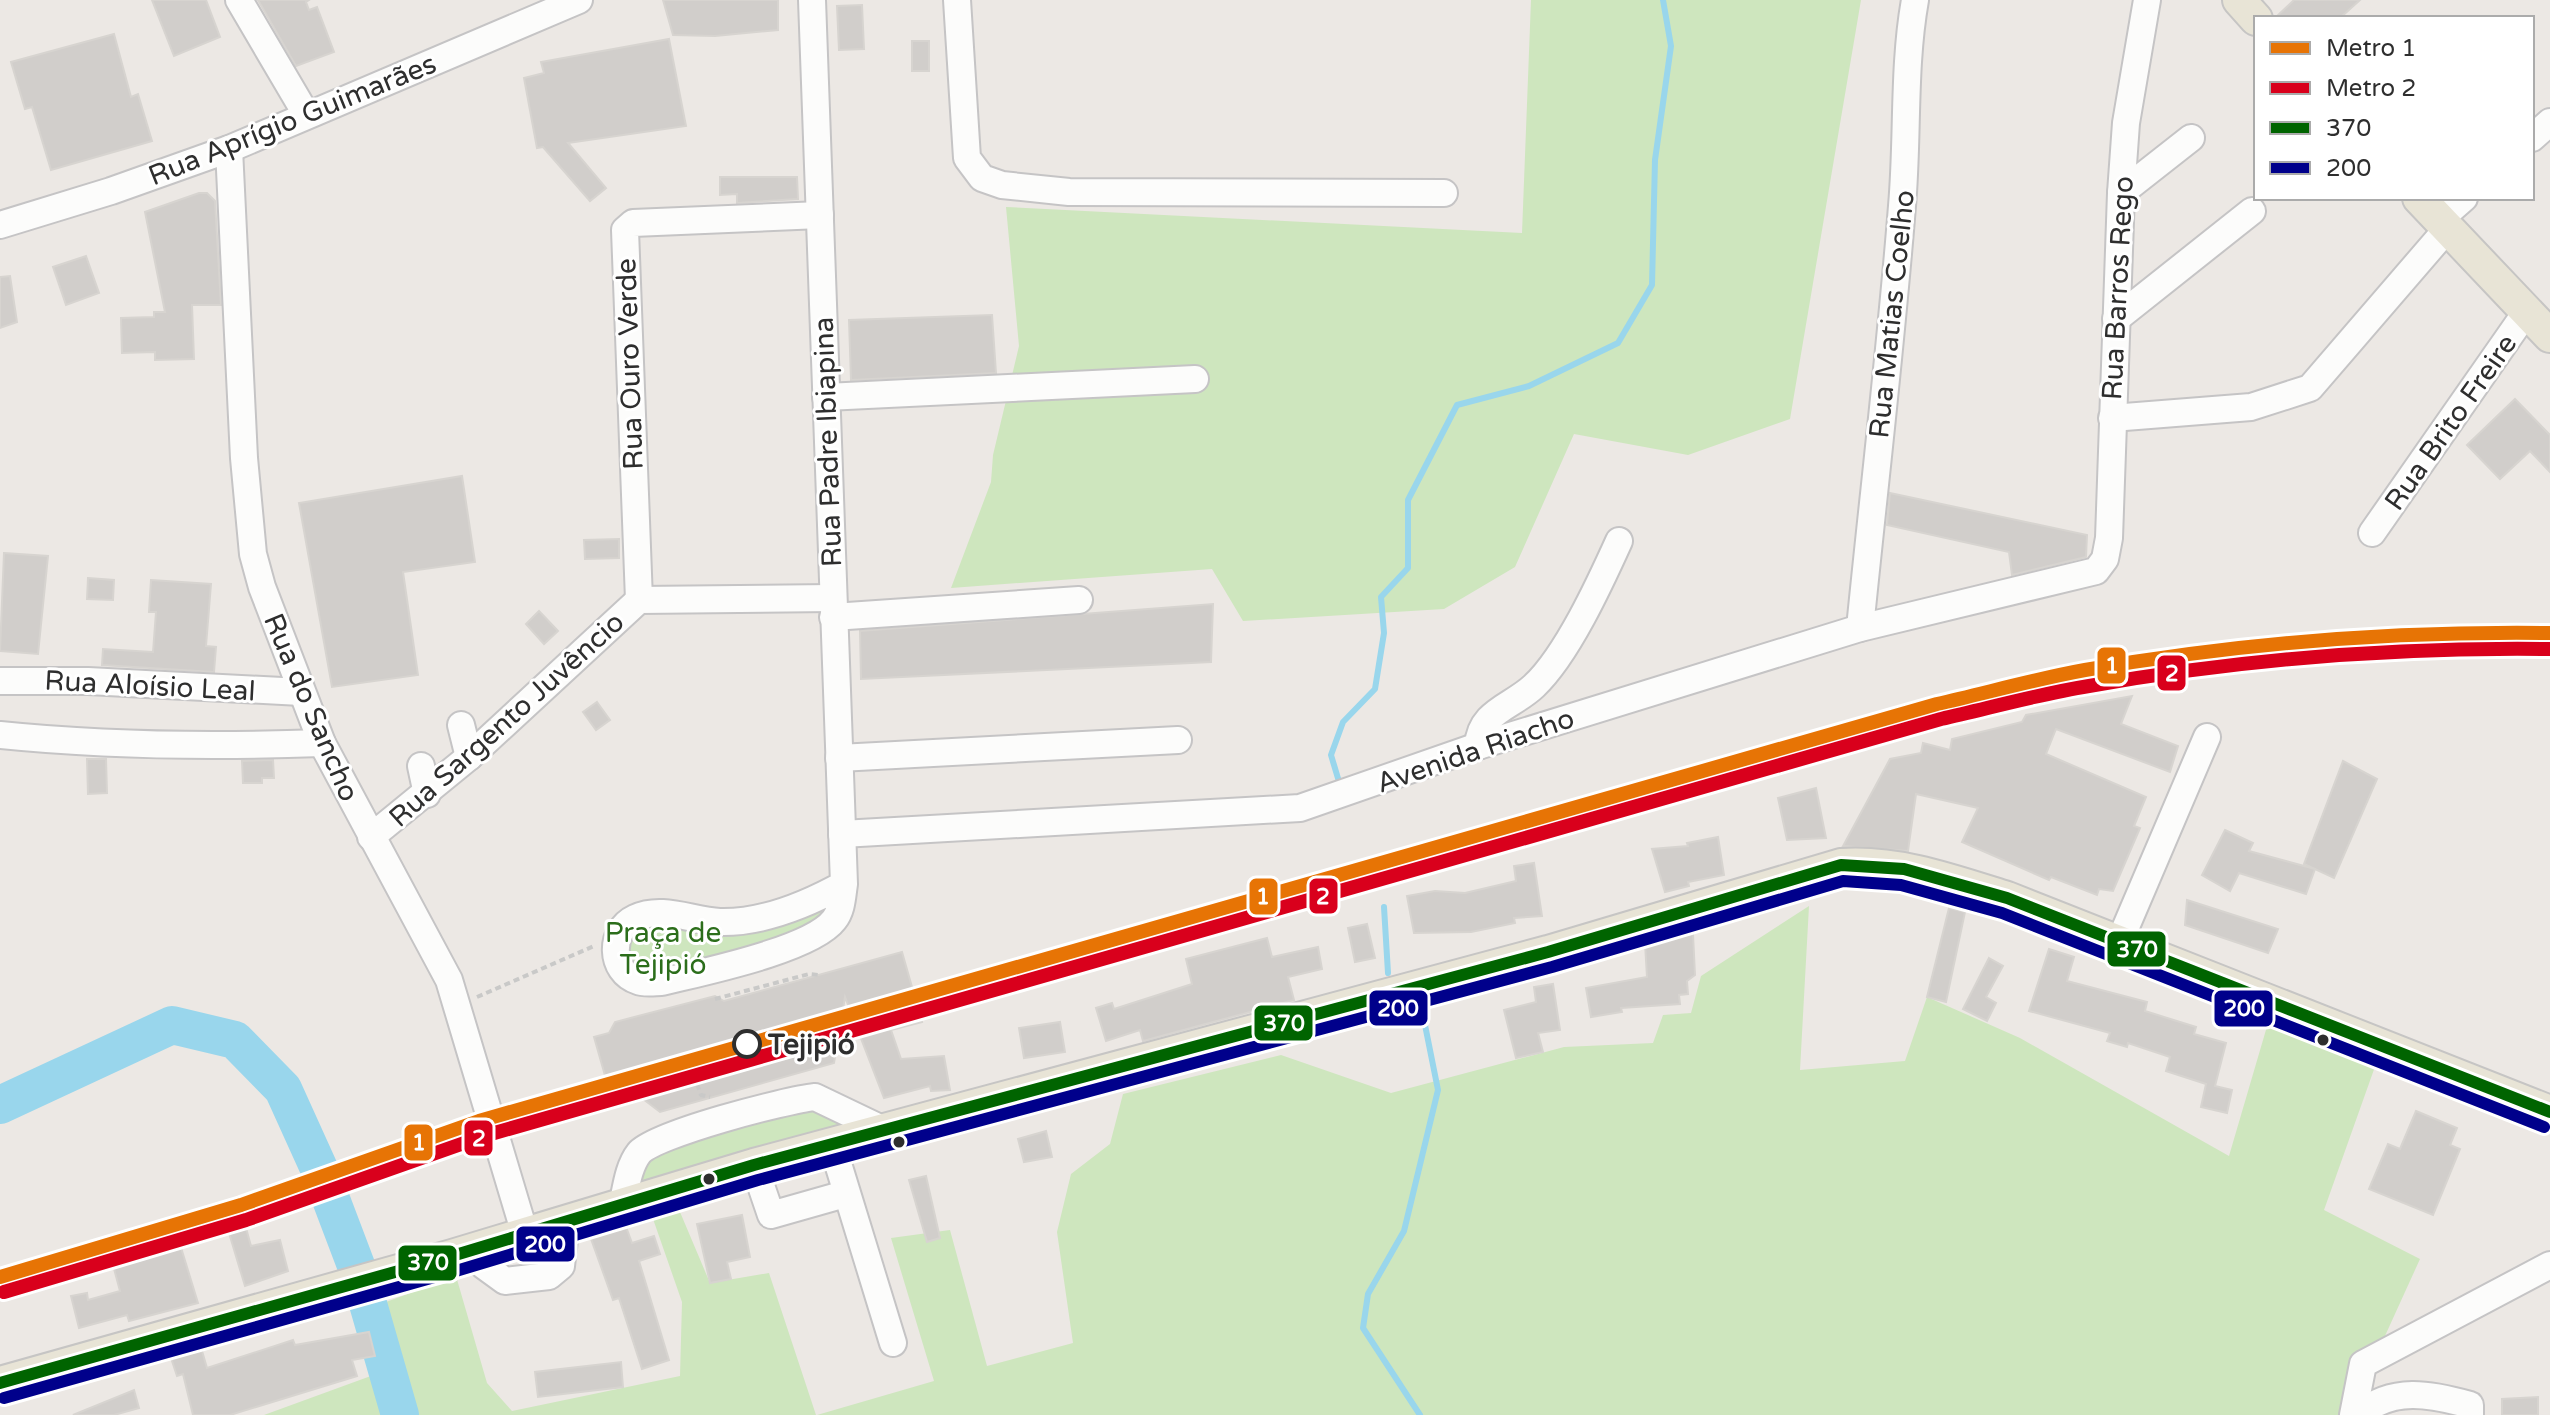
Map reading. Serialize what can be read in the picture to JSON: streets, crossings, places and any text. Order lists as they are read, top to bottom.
{
  "streets": {
    "street": [
      "Rua Aprígio Guimarães",
      "Rua Barros Rego",
      "Rua Matias Coelho",
      "Rua Ouro Verde",
      "Rua Brito Freire",
      "Rua Padre Ibiapina",
      "Rua Aloísio Leal",
      "Rua do Sancho",
      "Rua Sargento Juvêncio",
      "Avenida Riacho"
    ]
  },
  "crossings": [
    ["Rua Aprígio Guimarães", "Rua do Sancho"],
    ["Rua Barros Rego", "Avenida Riacho"],
    ["Rua Matias Coelho", "Avenida Riacho"],
    ["Rua Ouro Verde", "Rua Padre Ibiapina"],
    ["Rua Ouro Verde", "Rua Sargento Juvêncio"],
    ["Rua Padre Ibiapina", "Rua Sargento Juvêncio"],
    ["Rua Padre Ibiapina", "Avenida Riacho"],
    ["Rua Aloísio Leal", "Rua do Sancho"],
    ["Rua do Sancho", "Rua Sargento Juvêncio"]
  ],
  "parks": ["Praça de Tejipió"],
  "places": ["Tejipió"],
  "lines": [
    "metro line 1",
    "metro line 2",
    "transit line 370",
    "transit line 200"
  ],
  "legend": [
    "Metro 1",
    "Metro 2",
    "370",
    "200"
  ]
}
